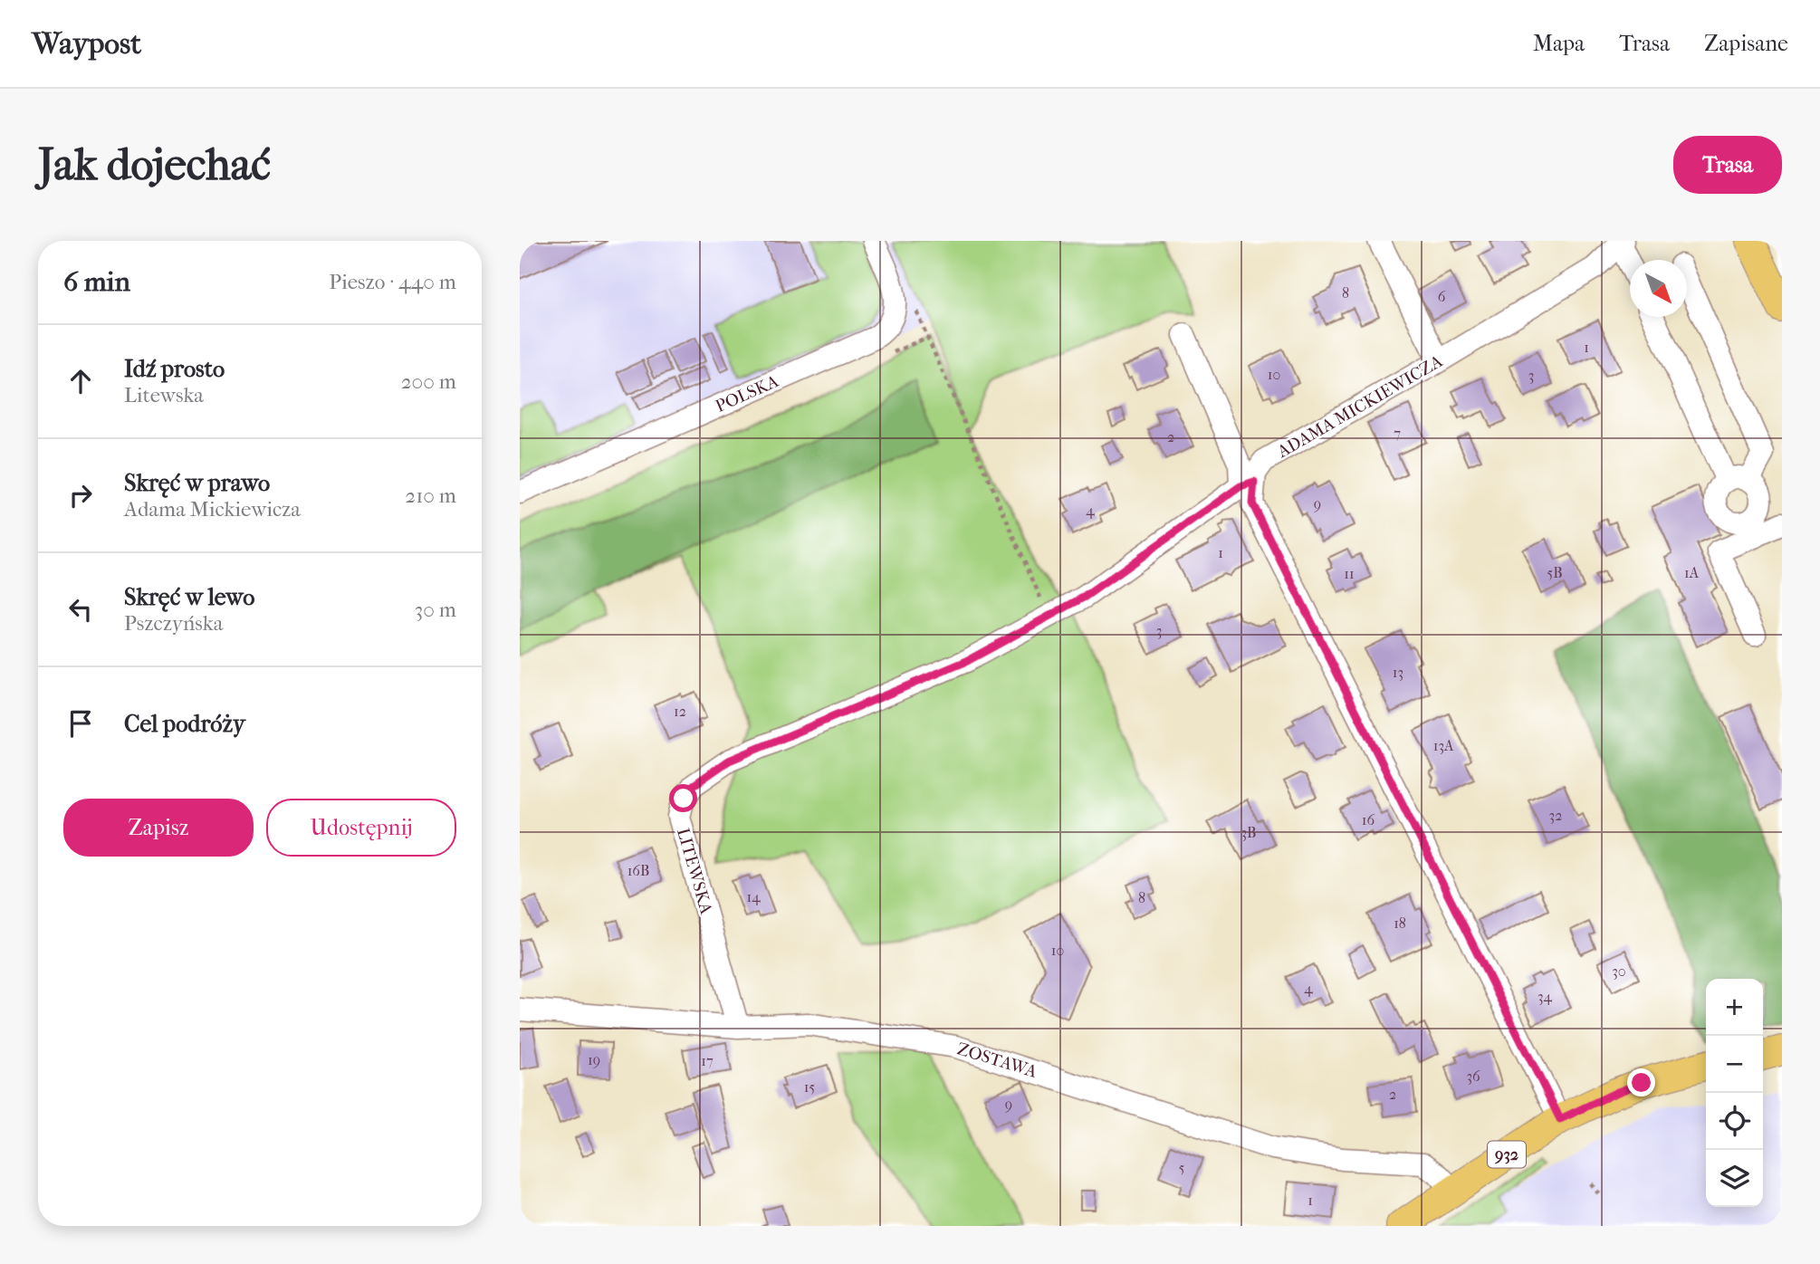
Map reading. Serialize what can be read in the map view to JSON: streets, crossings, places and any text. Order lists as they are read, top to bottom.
{
  "streets": {
    "main road": ["932"],
    "street": [
      "POLSKA",
      "ADAMA MICKIEWICZA",
      "LITEWSKA",
      "ZOSTAWA"
    ]
  },
  "crossings": [
    ["ADAMA MICKIEWICZA", "LITEWSKA"],
    ["LITEWSKA", "ZOSTAWA"],
    ["ZOSTAWA", "932"]
  ],
  "house_numbers": [
    "8",
    "6",
    "1",
    "10",
    "3",
    "7",
    "2",
    "9",
    "4",
    "1",
    "5B",
    "1A",
    "11",
    "3",
    "13",
    "12",
    "13A",
    "32",
    "16",
    "3B",
    "16B",
    "14",
    "8",
    "18",
    "10",
    "30",
    "4",
    "34",
    "19",
    "17",
    "36",
    "15",
    "2",
    "9",
    "5",
    "1"
  ],
  "north": "bottom right",
  "page": {
    "header": "Waypost",
    "nav": ["Mapa", "Trasa", "Zapisane"],
    "buttons": [
      "Trasa",
      ["Zapisz", "Udostępnij"]
    ],
    "title": "Jak dojechać",
    "heading": ["6 min", "Pieszo · 440 m"],
    "list": [
      ["Idź prosto", "Litewska", "200 m"],
      ["Skręć w prawo", "Adama Mickiewicza", "210 m"],
      ["Skręć w lewo", "Pszczyńska", "30 m"],
      "Cel podróży"
    ],
    "map_buttons": ["+", "−"]
  }
}
